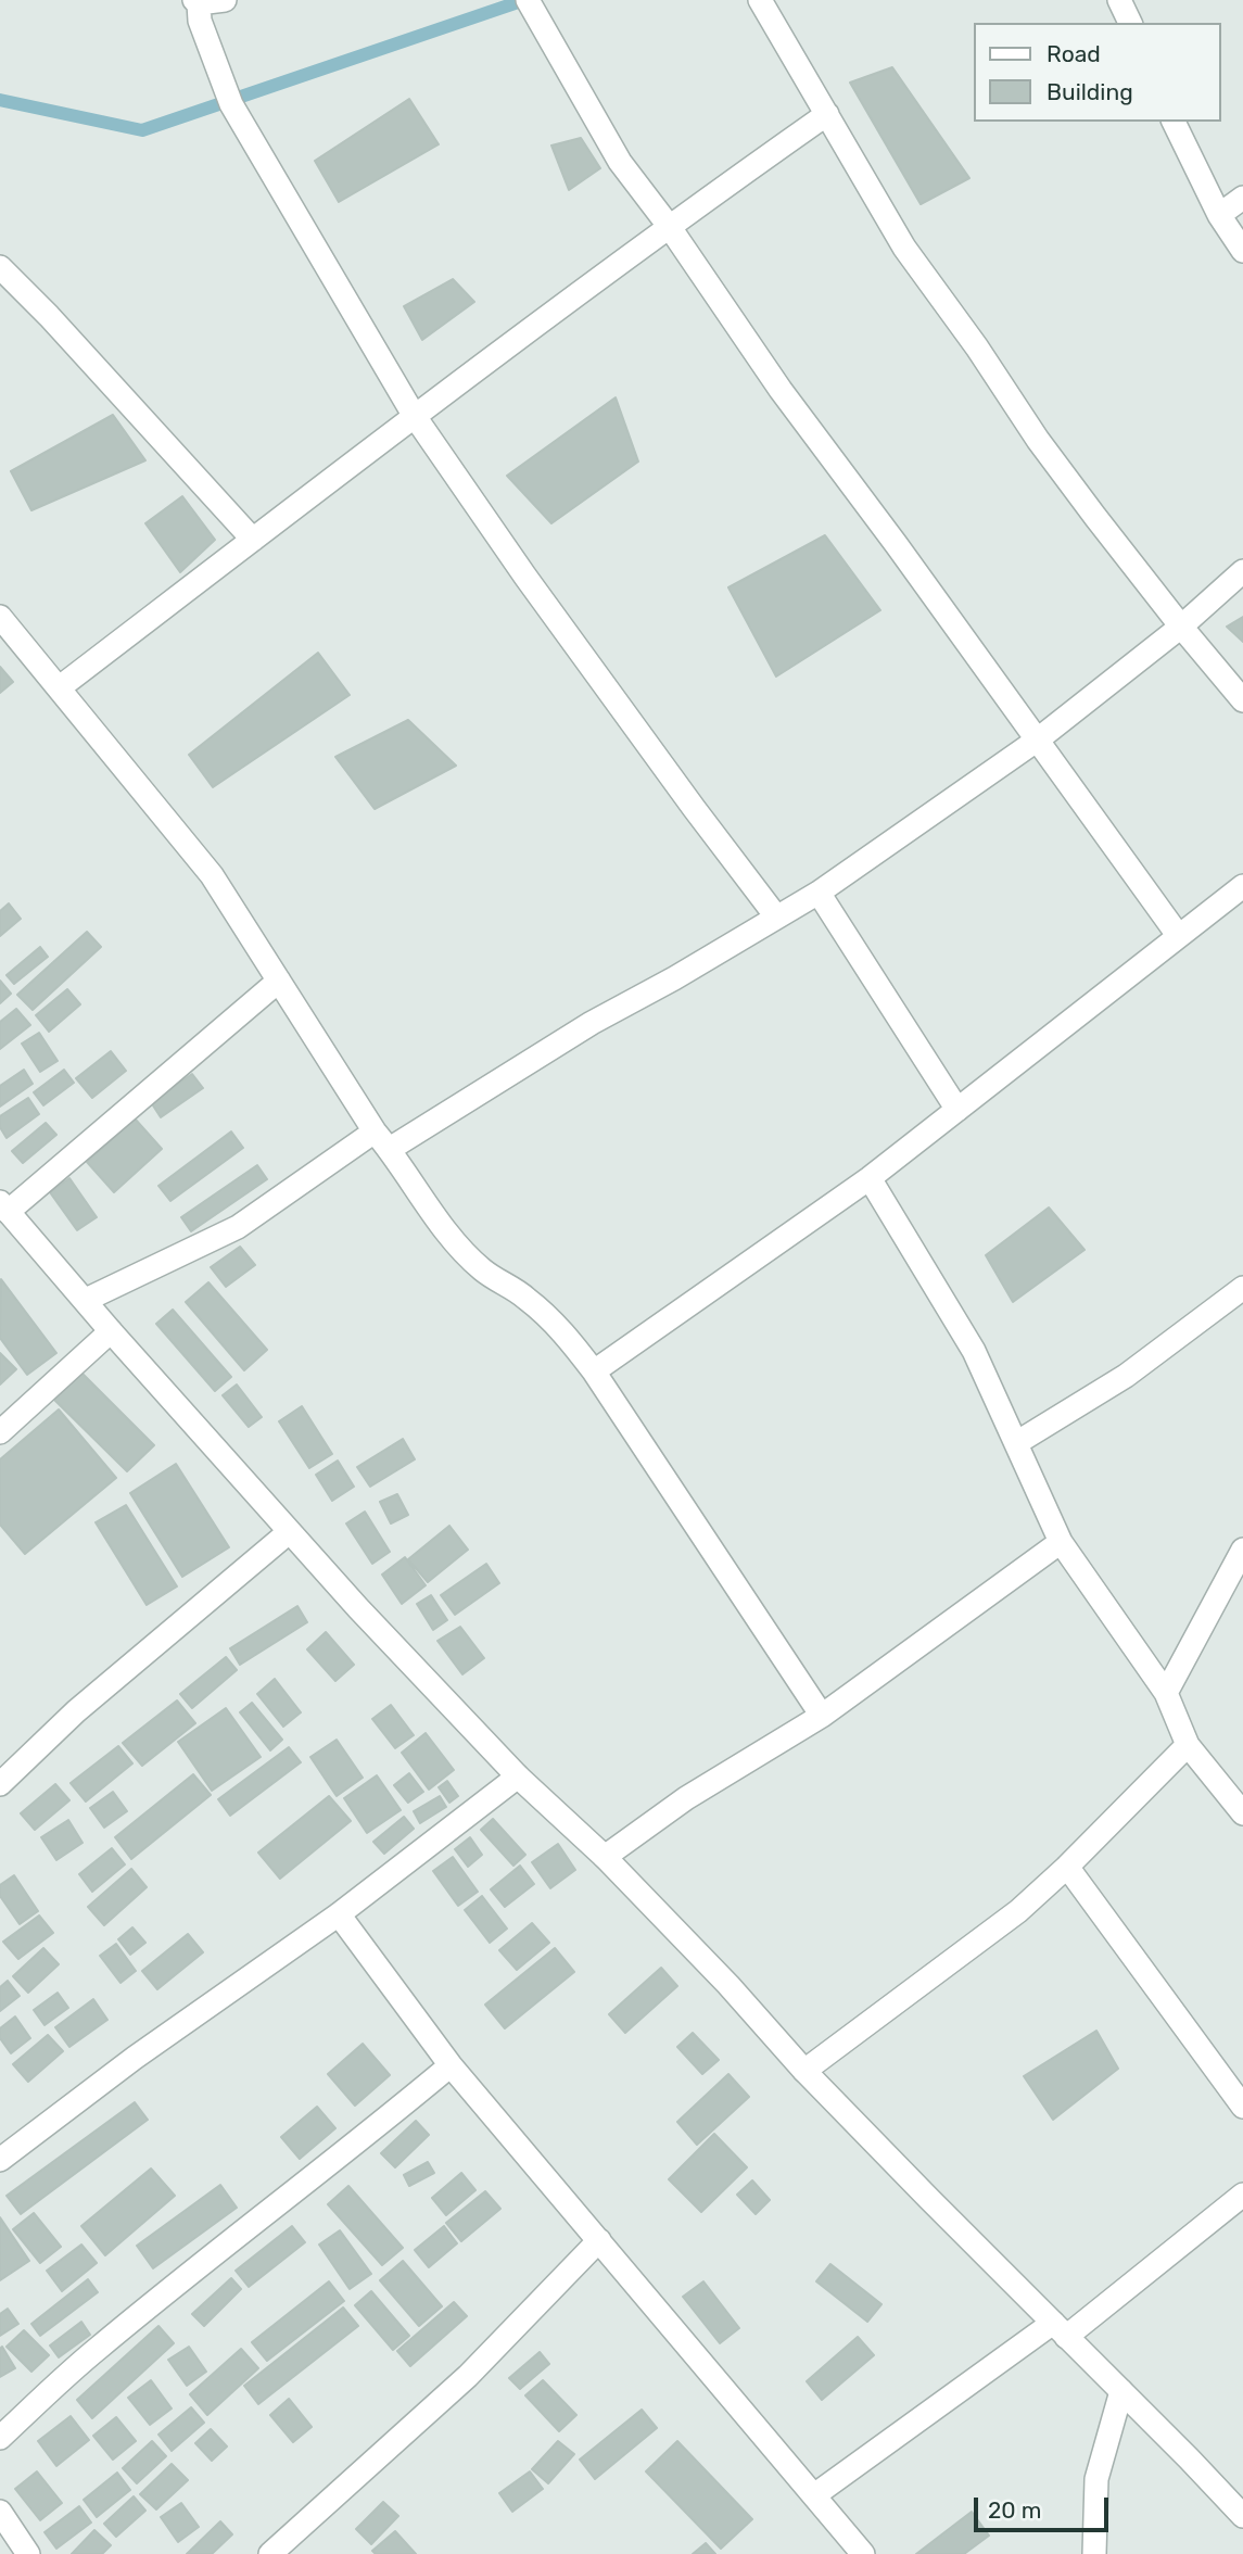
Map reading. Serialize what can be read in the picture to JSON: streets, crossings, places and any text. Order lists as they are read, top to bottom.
{
  "legend": ["Road", "Building"],
  "scale_bar": "20 m"
}
